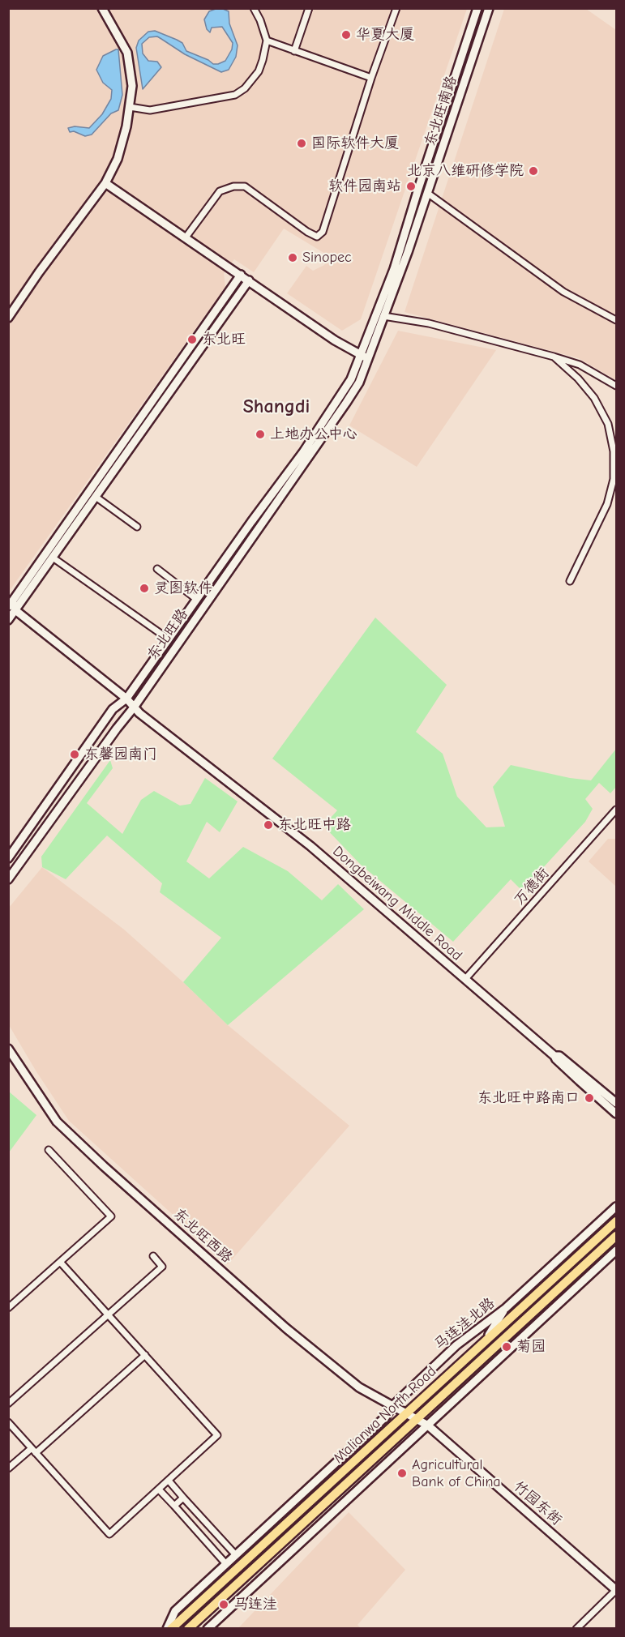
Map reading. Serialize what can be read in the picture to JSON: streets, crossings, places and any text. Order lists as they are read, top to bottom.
{
  "streets": {
    "main road": ["Malianwa North Road"],
    "street": [
      "东北旺南路",
      "东北旺路",
      "万德街",
      "Dongbeiwang Middle Road",
      "东北旺西路",
      "马连洼北路",
      "竹园东街"
    ]
  },
  "crossings": [
    ["东北旺南路", "东北旺路"],
    ["东北旺路", "Dongbeiwang Middle Road"],
    ["万德街", "Dongbeiwang Middle Road"],
    ["东北旺西路", "马连洼北路"],
    ["东北旺西路", "Malianwa North Road"],
    ["东北旺西路", "竹园东街"],
    ["Malianwa North Road", "竹园东街"]
  ],
  "districts": ["Shangdi"],
  "places": [
    "华夏大厦",
    "国际软件大厦",
    "北京八维研修学院",
    "软件园南站",
    "Sinopec",
    "东北旺",
    "上地办公中心",
    "灵图软件",
    "东馨园南门",
    "东北旺中路",
    "东北旺中路南口",
    "菊园",
    "Agricultural Bank of China",
    "马连洼"
  ]
}
